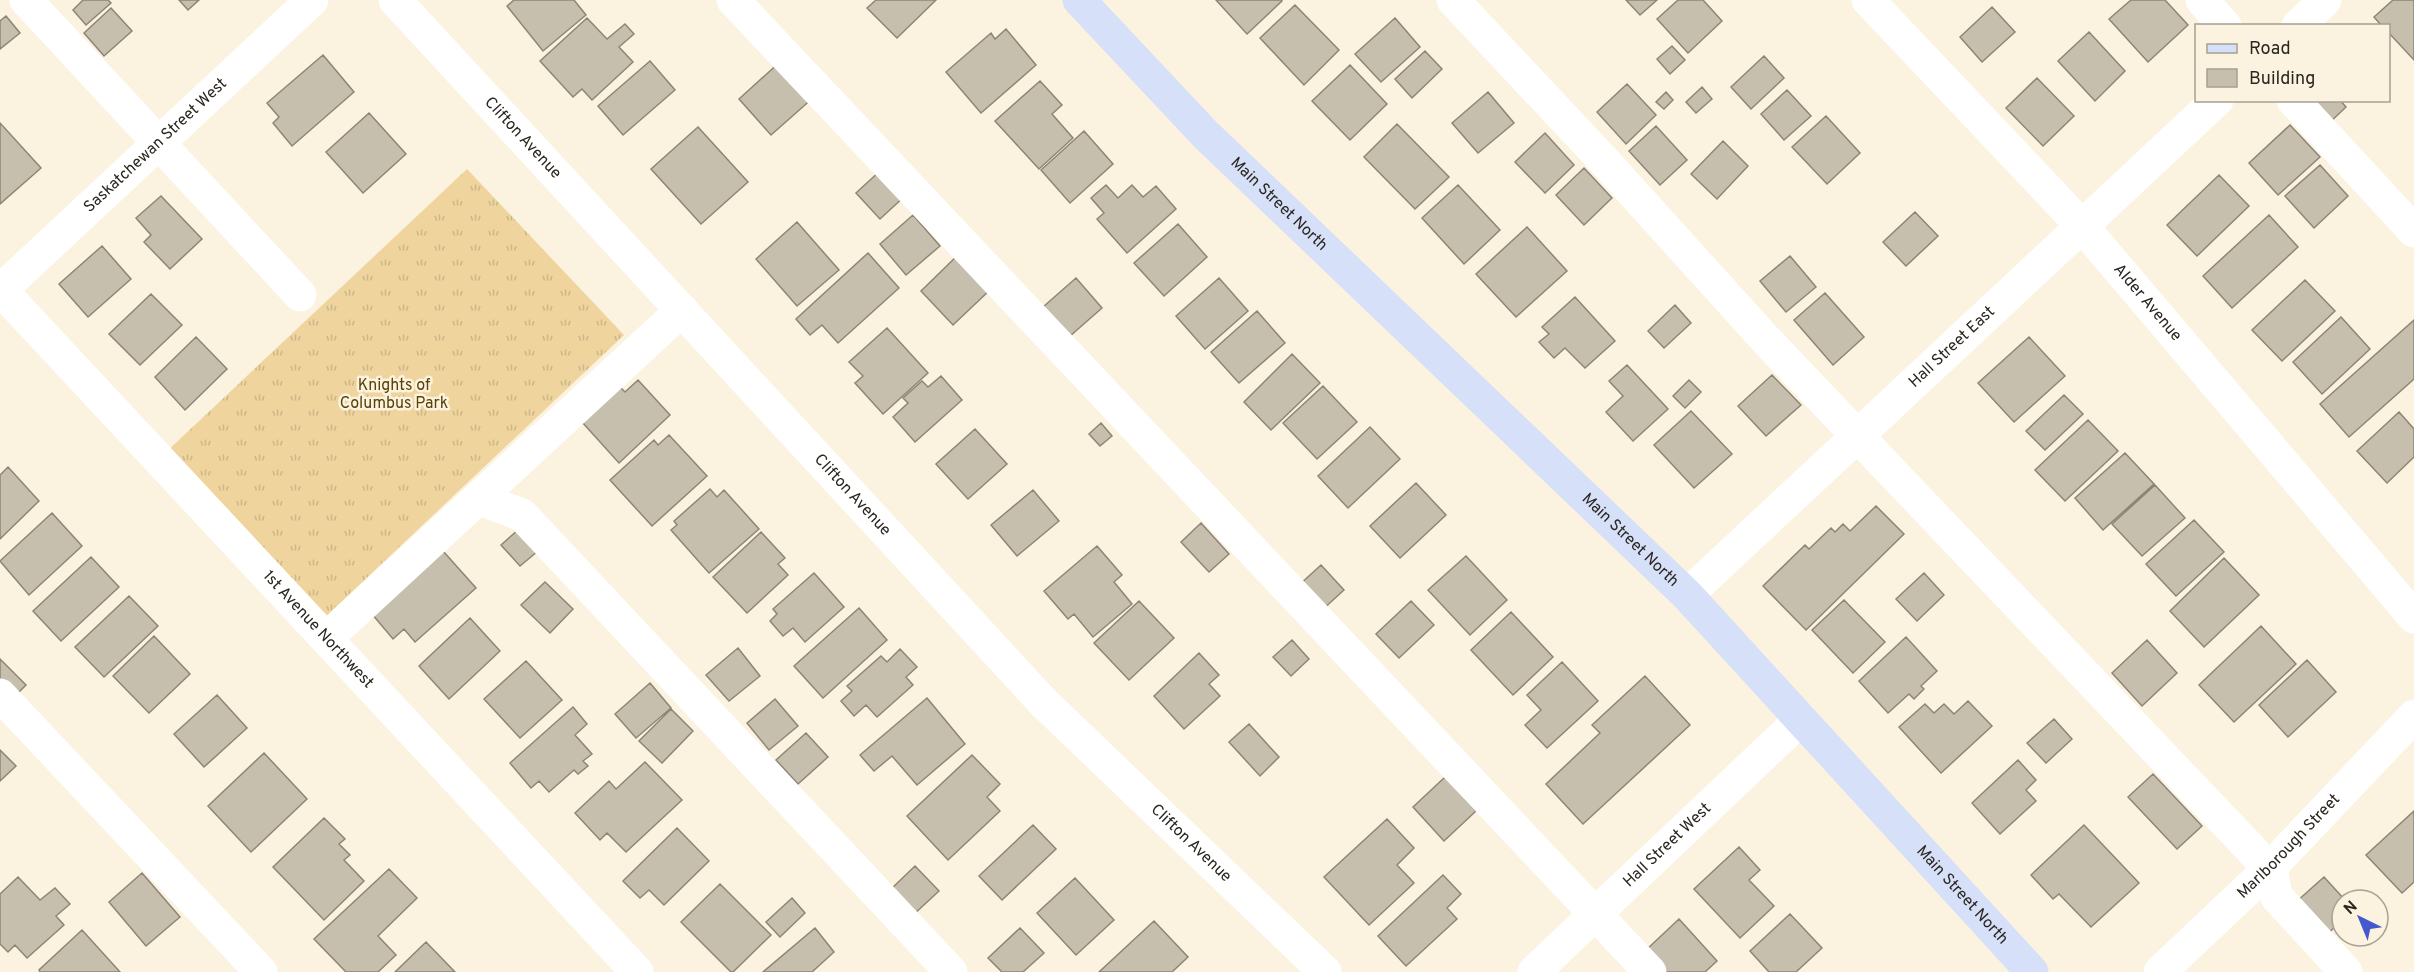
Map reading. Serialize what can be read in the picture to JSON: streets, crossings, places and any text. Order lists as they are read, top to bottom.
{
  "streets": {
    "main road": ["Main Street North"],
    "street": [
      "Clifton Avenue",
      "Saskatchewan Street West",
      "Alder Avenue",
      "Hall Street East",
      "1st Avenue Northwest",
      "Hall Street West",
      "Marlborough Street"
    ]
  },
  "crossings": [
    ["Saskatchewan Street West", "1st Avenue Northwest"],
    ["Main Street North", "Hall Street East"],
    ["Main Street North", "Hall Street West"],
    ["Alder Avenue", "Hall Street East"]
  ],
  "parks": ["Knights of Columbus Park"],
  "legend": ["Road", "Building"],
  "north": "top left"
}
